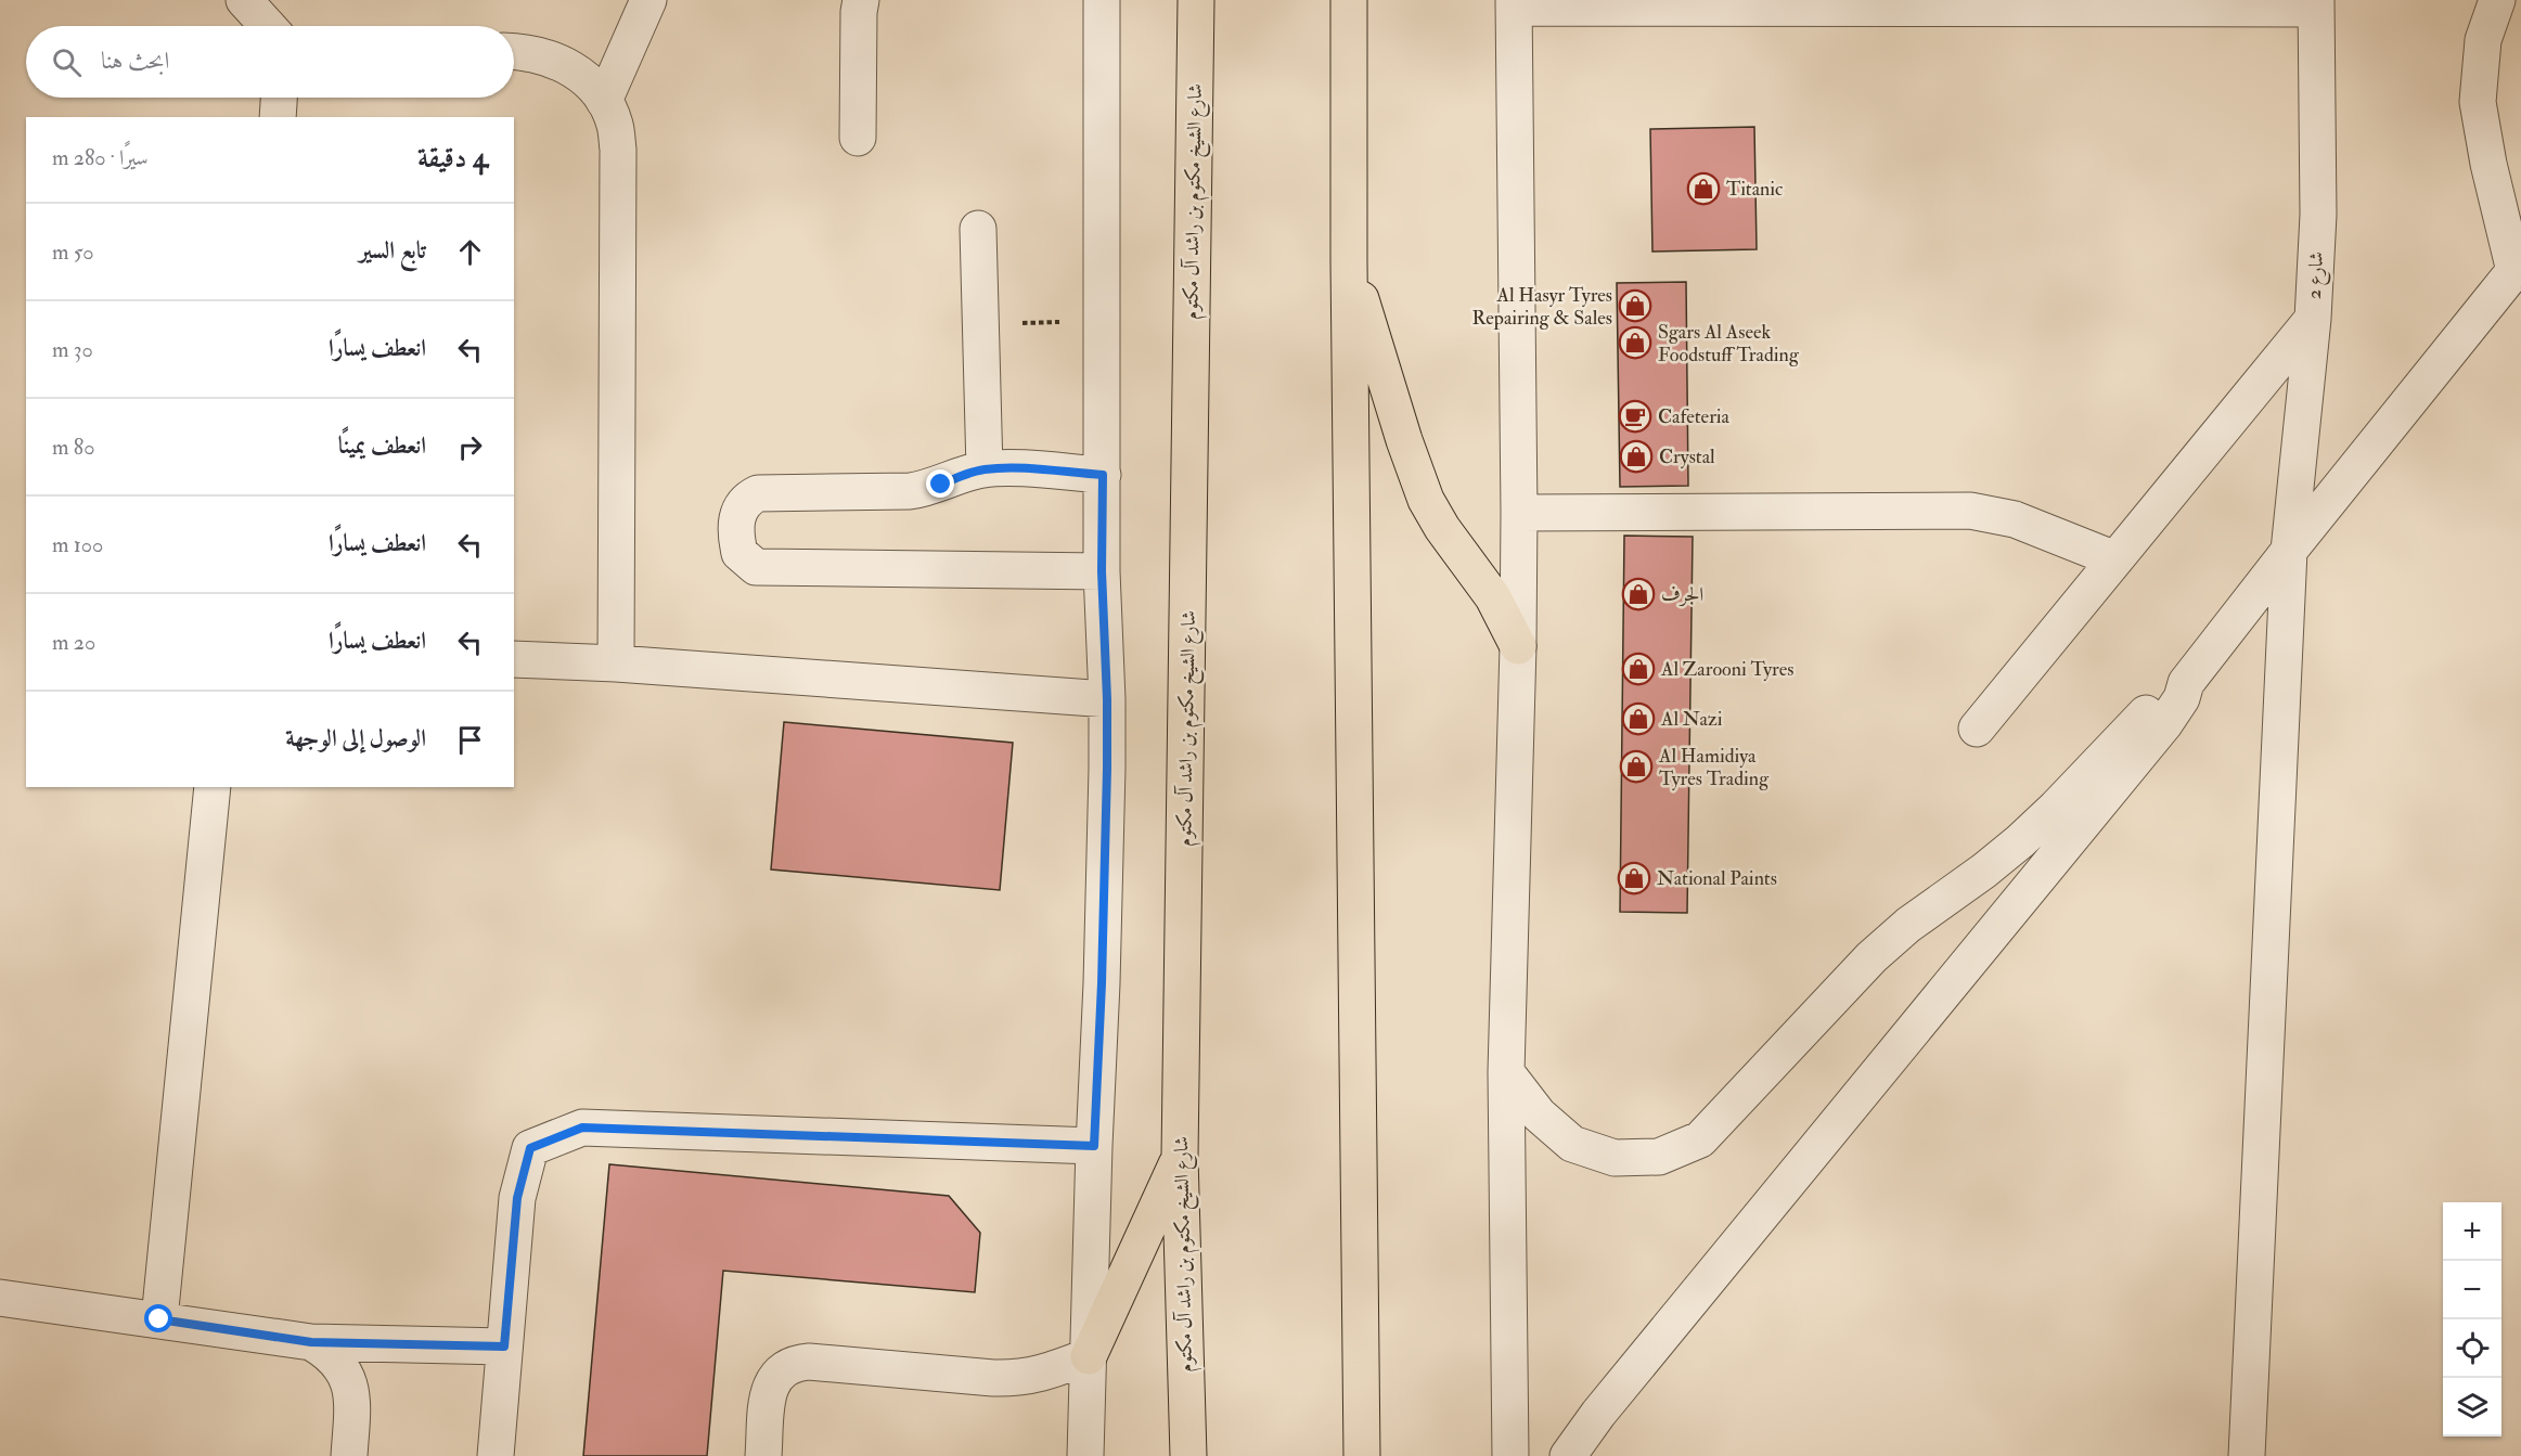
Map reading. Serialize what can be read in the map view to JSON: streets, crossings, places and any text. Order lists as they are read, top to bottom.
{
  "streets": {
    "main road": ["شارع الشيخ مكتوم بن راشد آل مكتوم"],
    "street": ["شارع 2"]
  },
  "places": {
    "shop": [
      "Titanic",
      "Al Hasyr Tyres Repairing & Sales",
      "Sgars Al Aseek Foodstuff Trading",
      "Crystal",
      "الجرف",
      "Al Zarooni Tyres",
      "Al Nazi",
      "Al Hamidiya Tyres Trading",
      "National Paints"
    ],
    "cafe": ["Cafeteria"]
  },
  "page": {
    "search": "ابحث هنا",
    "heading": ["4 دقيقة", "سيرًا · 280 m"],
    "list": [
      ["تابع السير", "50 m"],
      ["انعطف يسارًا", "30 m"],
      ["انعطف يمينًا", "80 m"],
      ["انعطف يسارًا", "100 m"],
      ["انعطف يسارًا", "20 m"],
      "الوصول إلى الوجهة"
    ],
    "map_buttons": ["+", "−"]
  }
}
